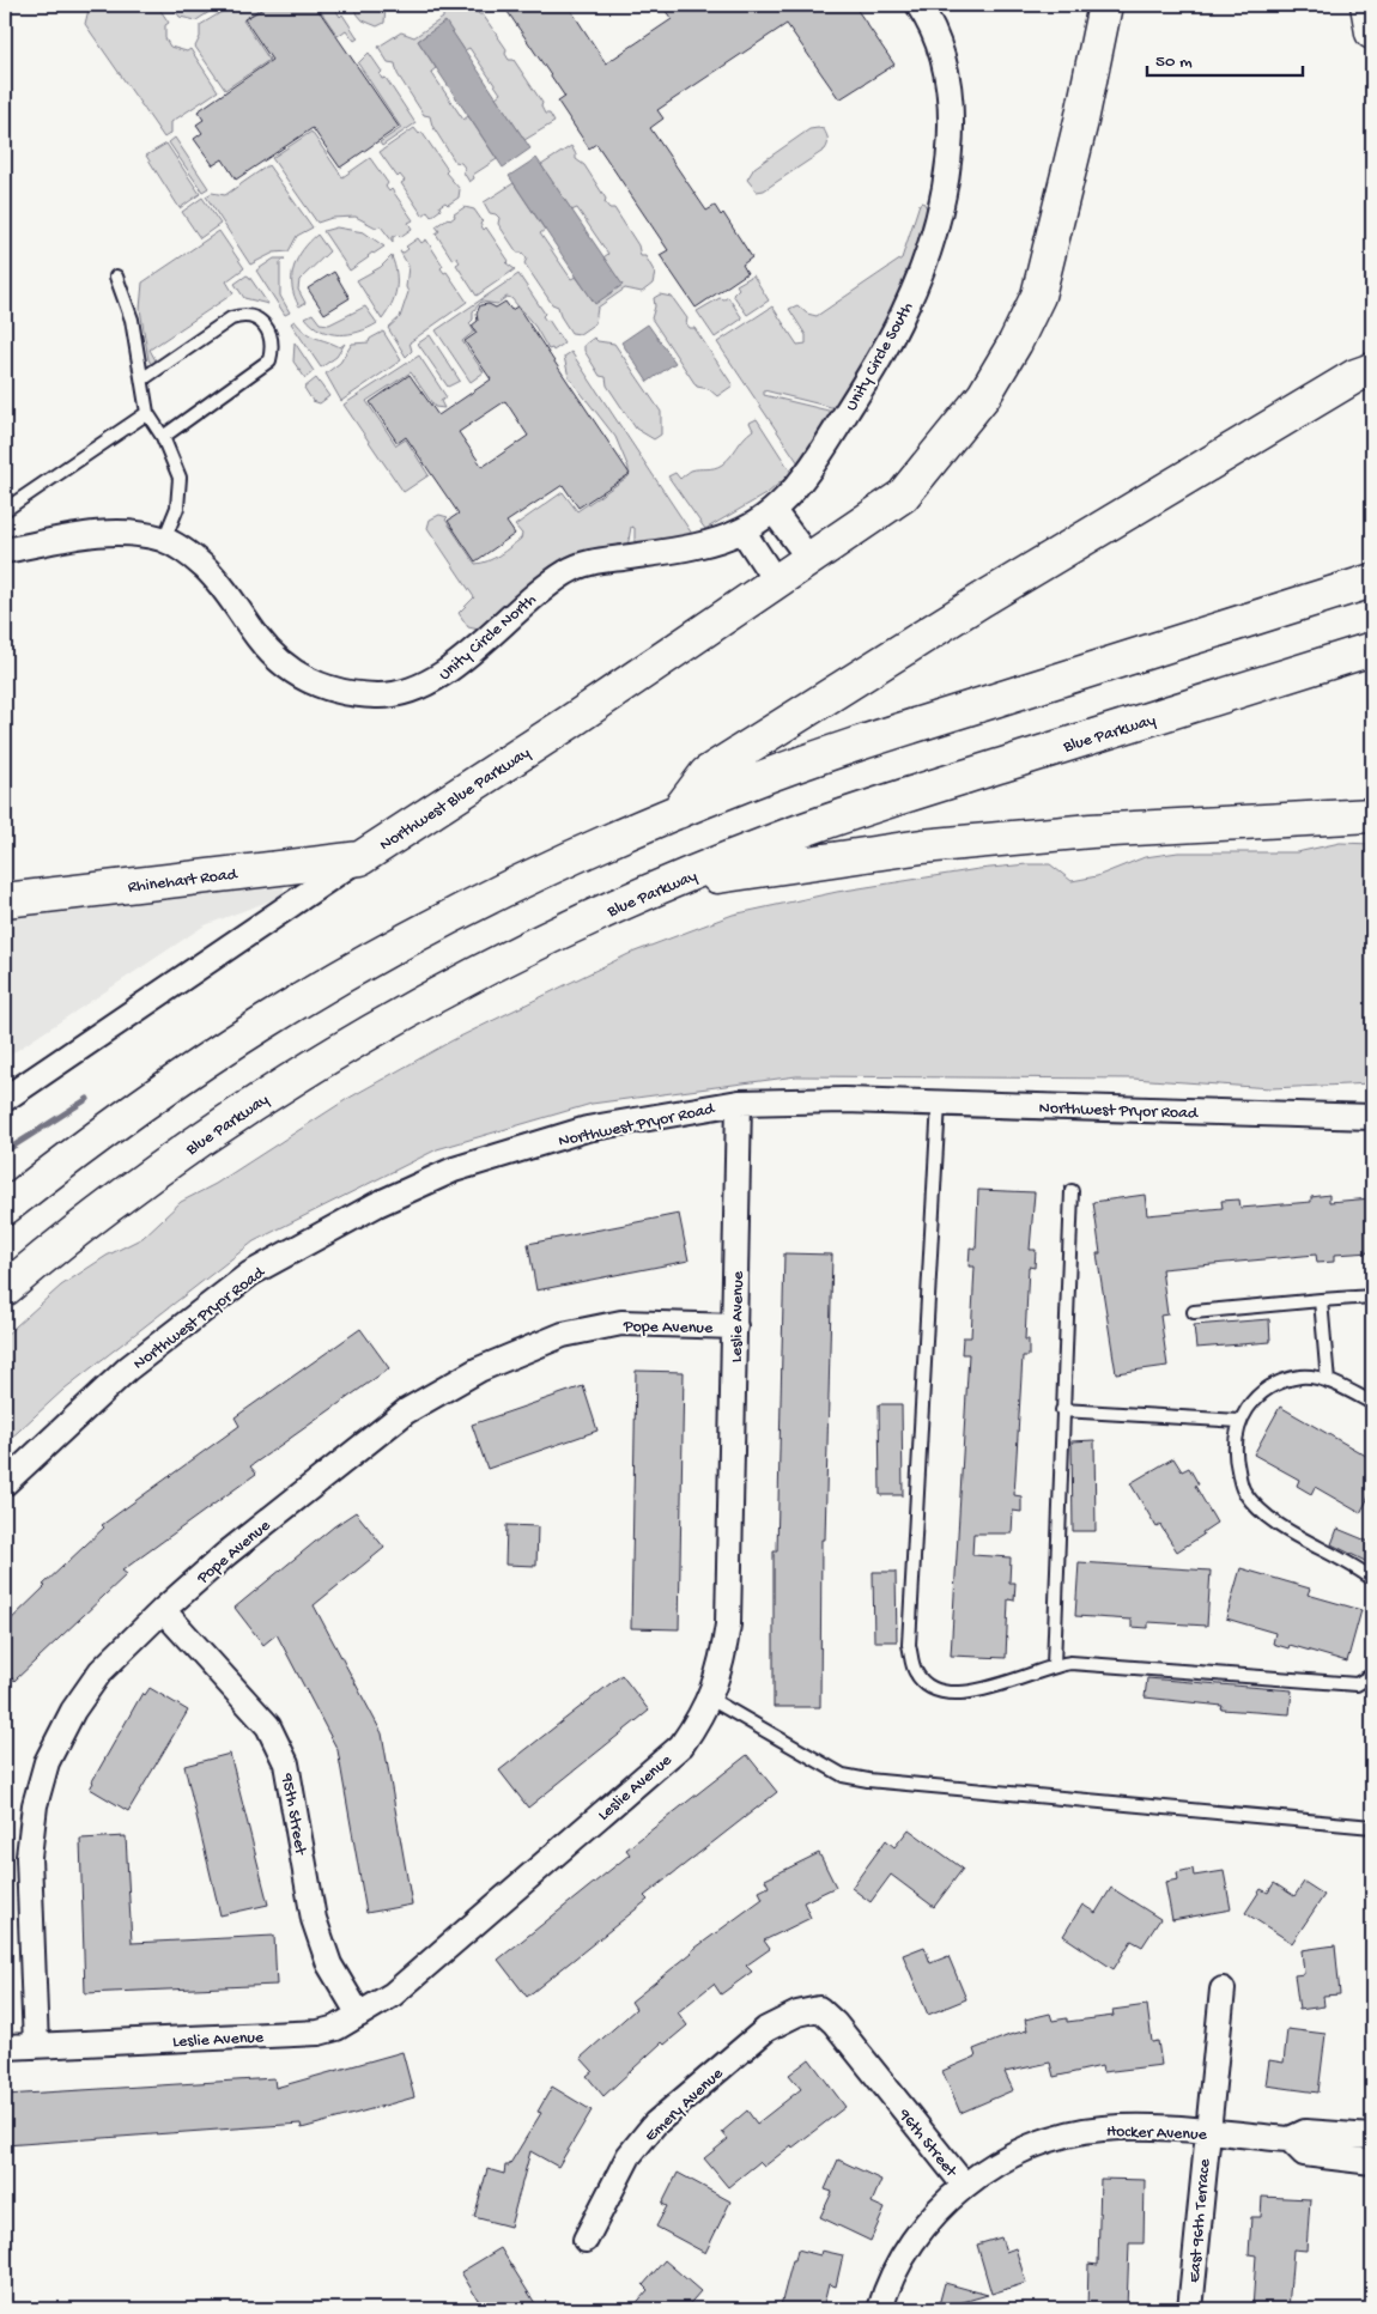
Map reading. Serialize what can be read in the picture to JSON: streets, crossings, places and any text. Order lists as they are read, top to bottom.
{
  "streets": {
    "main road": ["Blue Parkway", "Northwest Blue Parkway", "Rhinehart Road"],
    "street": [
      "Unity Circle South",
      "Unity Circle North",
      "Northwest Pryor Road",
      "Leslie Avenue",
      "Pope Avenue",
      "95th Street",
      "Emery Avenue",
      "Hocker Avenue",
      "96th Street",
      "East 96th Terrace"
    ]
  },
  "crossings": [
    ["Unity Circle South", "Unity Circle North"],
    ["Northwest Blue Parkway", "Rhinehart Road"],
    ["Northwest Pryor Road", "Leslie Avenue"],
    ["Leslie Avenue", "Pope Avenue"],
    ["Leslie Avenue", "95th Street"],
    ["Pope Avenue", "95th Street"],
    ["Emery Avenue", "96th Street"],
    ["Hocker Avenue", "96th Street"],
    ["Hocker Avenue", "East 96th Terrace"]
  ],
  "scale_bar": "50 m"
}
